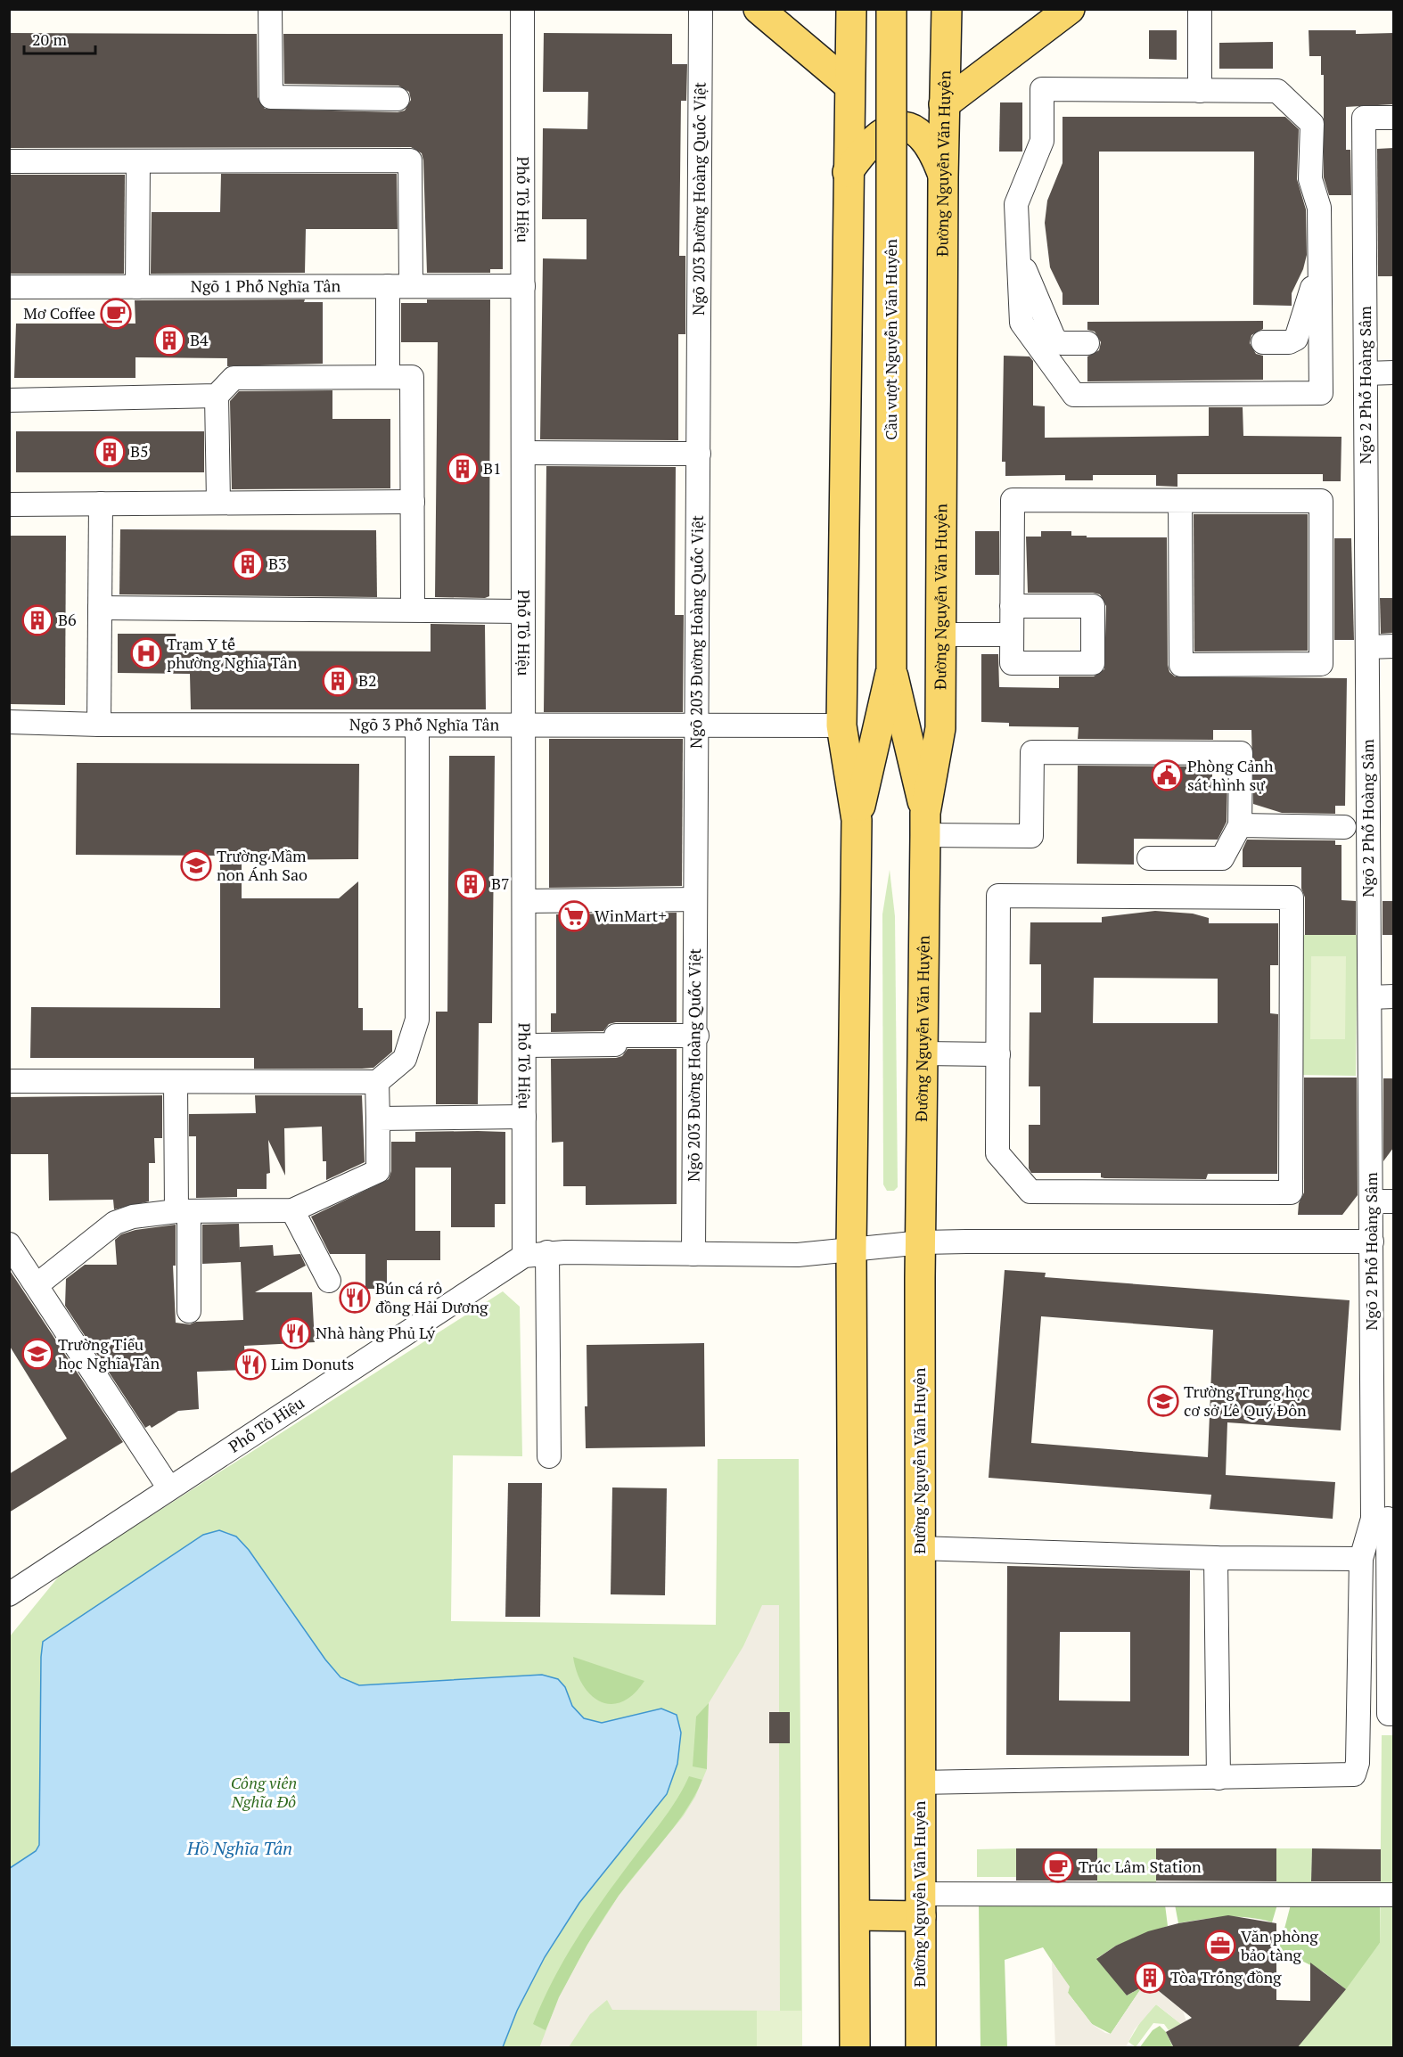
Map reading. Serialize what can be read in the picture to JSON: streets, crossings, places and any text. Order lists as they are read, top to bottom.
{
  "streets": {
    "main road": ["Đường Nguyễn Văn Huyên", "Cầu vượt Nguyễn Văn Huyên"],
    "street": [
      "Ngõ 203 Đường Hoàng Quốc Việt",
      "Phố Tô Hiệu",
      "Ngõ 1 Phố Nghĩa Tân",
      "Ngõ 2 Phố Hoàng Sâm",
      "Ngõ 3 Phố Nghĩa Tân"
    ]
  },
  "crossings": [
    ["Đường Nguyễn Văn Huyên", "Phố Tô Hiệu"],
    ["Đường Nguyễn Văn Huyên", "Cầu vượt Nguyễn Văn Huyên"],
    ["Ngõ 203 Đường Hoàng Quốc Việt", "Phố Tô Hiệu"],
    ["Ngõ 203 Đường Hoàng Quốc Việt", "Ngõ 3 Phố Nghĩa Tân"],
    ["Phố Tô Hiệu", "Ngõ 1 Phố Nghĩa Tân"],
    ["Phố Tô Hiệu", "Ngõ 2 Phố Hoàng Sâm"],
    ["Phố Tô Hiệu", "Ngõ 3 Phố Nghĩa Tân"]
  ],
  "water": ["Hồ Nghĩa Tân"],
  "parks": ["Công viên Nghĩa Đô"],
  "places": {
    "cafe": ["Mơ Coffee", "Trúc Lâm Station"],
    "building": [
      "B4",
      "B5",
      "B1",
      "B3",
      "B6",
      "B2",
      "B7",
      "Tòa Trống đồng"
    ],
    "hospital": ["Trạm Y tế phường Nghĩa Tân"],
    "public building": ["Phòng Cảnh sát hình sự"],
    "school or university": ["Trường Mầm non Ánh Sao", "Trường Tiểu học Nghĩa Tân", "Trường Trung học cơ sở Lê Quý Đôn"],
    "supermarket": ["WinMart+"],
    "restaurant": ["Bún cá rô đồng Hải Dương", "Nhà hàng Phủ Lý", "Lim Donuts"],
    "office": ["Văn phòng bảo tàng"]
  },
  "scale_bar": "20 m"
}
